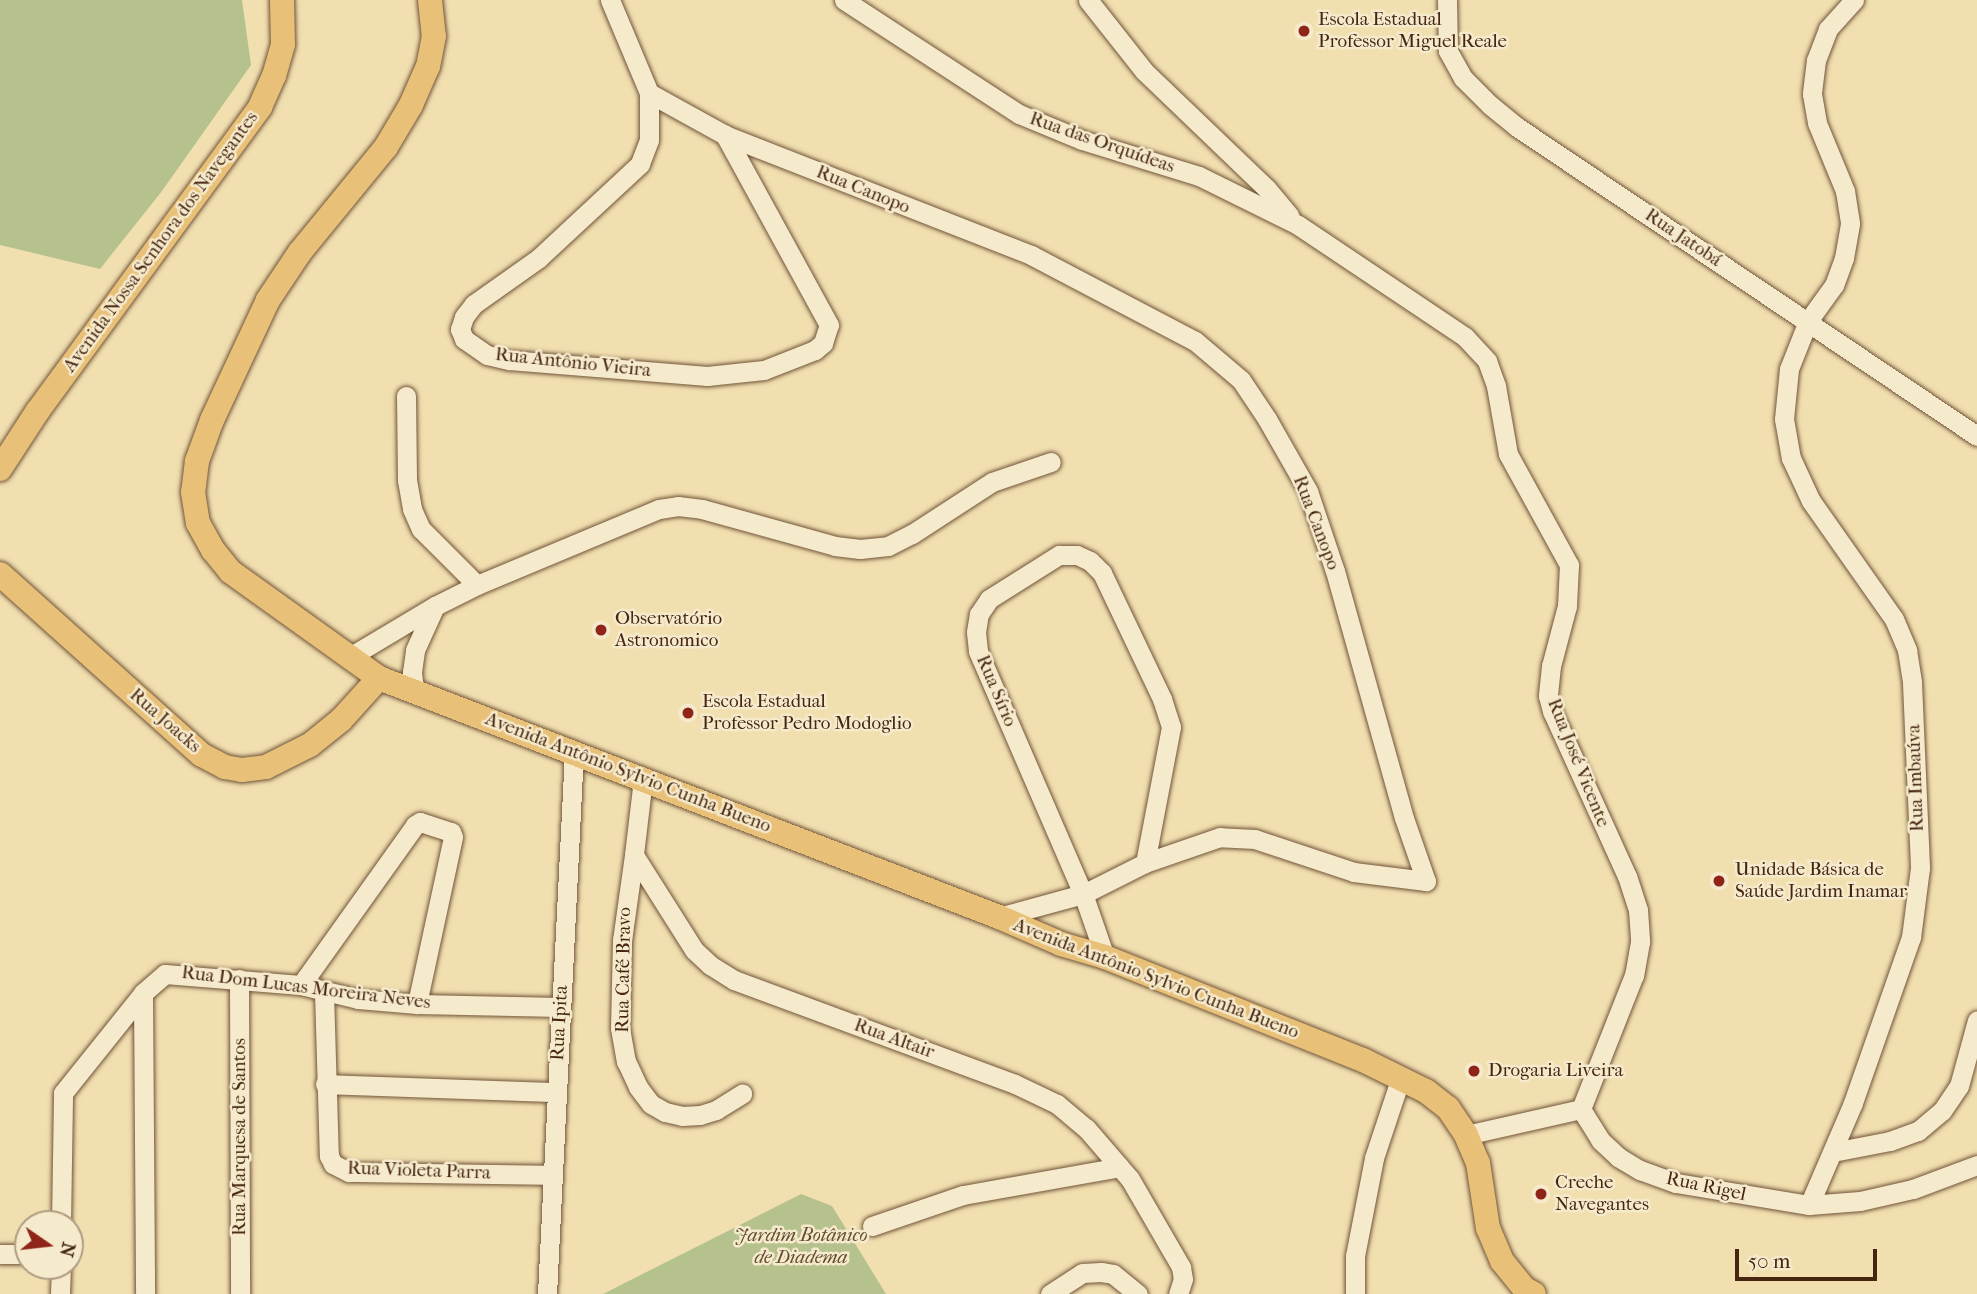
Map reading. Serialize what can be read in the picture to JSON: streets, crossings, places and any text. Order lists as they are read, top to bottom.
{
  "streets": {
    "main road": ["Avenida Nossa Senhora dos Navegantes", "Rua Joacks", "Avenida Antônio Sylvio Cunha Bueno"],
    "street": [
      "Rua das Orquídeas",
      "Rua Canopo",
      "Rua Jatobá",
      "Rua Antônio Vieira",
      "Rua Sírio",
      "Rua José Vicente",
      "Rua Imbaúva",
      "Rua Café Bravo",
      "Rua Dom Lucas Moreira Neves",
      "Rua Ipita",
      "Rua Altair",
      "Rua Marquesa de Santos",
      "Rua Violeta Parra",
      "Rua Rigel"
    ]
  },
  "crossings": [
    ["Rua das Orquídeas", "Rua José Vicente"],
    ["Rua Canopo", "Rua Antônio Vieira"],
    ["Rua Canopo", "Rua Sírio"],
    ["Rua Canopo", "Avenida Antônio Sylvio Cunha Bueno"],
    ["Rua Jatobá", "Rua Imbaúva"],
    ["Rua Sírio", "Avenida Antônio Sylvio Cunha Bueno"],
    ["Rua Joacks", "Avenida Antônio Sylvio Cunha Bueno"],
    ["Rua José Vicente", "Rua Rigel"],
    ["Avenida Antônio Sylvio Cunha Bueno", "Rua Ipita"],
    ["Rua Imbaúva", "Rua Rigel"],
    ["Rua Café Bravo", "Rua Altair"],
    ["Rua Dom Lucas Moreira Neves", "Rua Ipita"],
    ["Rua Dom Lucas Moreira Neves", "Rua Marquesa de Santos"],
    ["Rua Dom Lucas Moreira Neves", "Rua Violeta Parra"],
    ["Rua Ipita", "Rua Violeta Parra"]
  ],
  "parks": ["Jardim Botânico de Diadema"],
  "places": [
    "Escola Estadual Professor Miguel Reale",
    "Observatório Astronomico",
    "Escola Estadual Professor Pedro Modoglio",
    "Unidade Básica de Saúde Jardim Inamar",
    "Drogaria Liveira",
    "Creche Navegantes"
  ],
  "scale_bar": "50 m",
  "north": "right"
}
